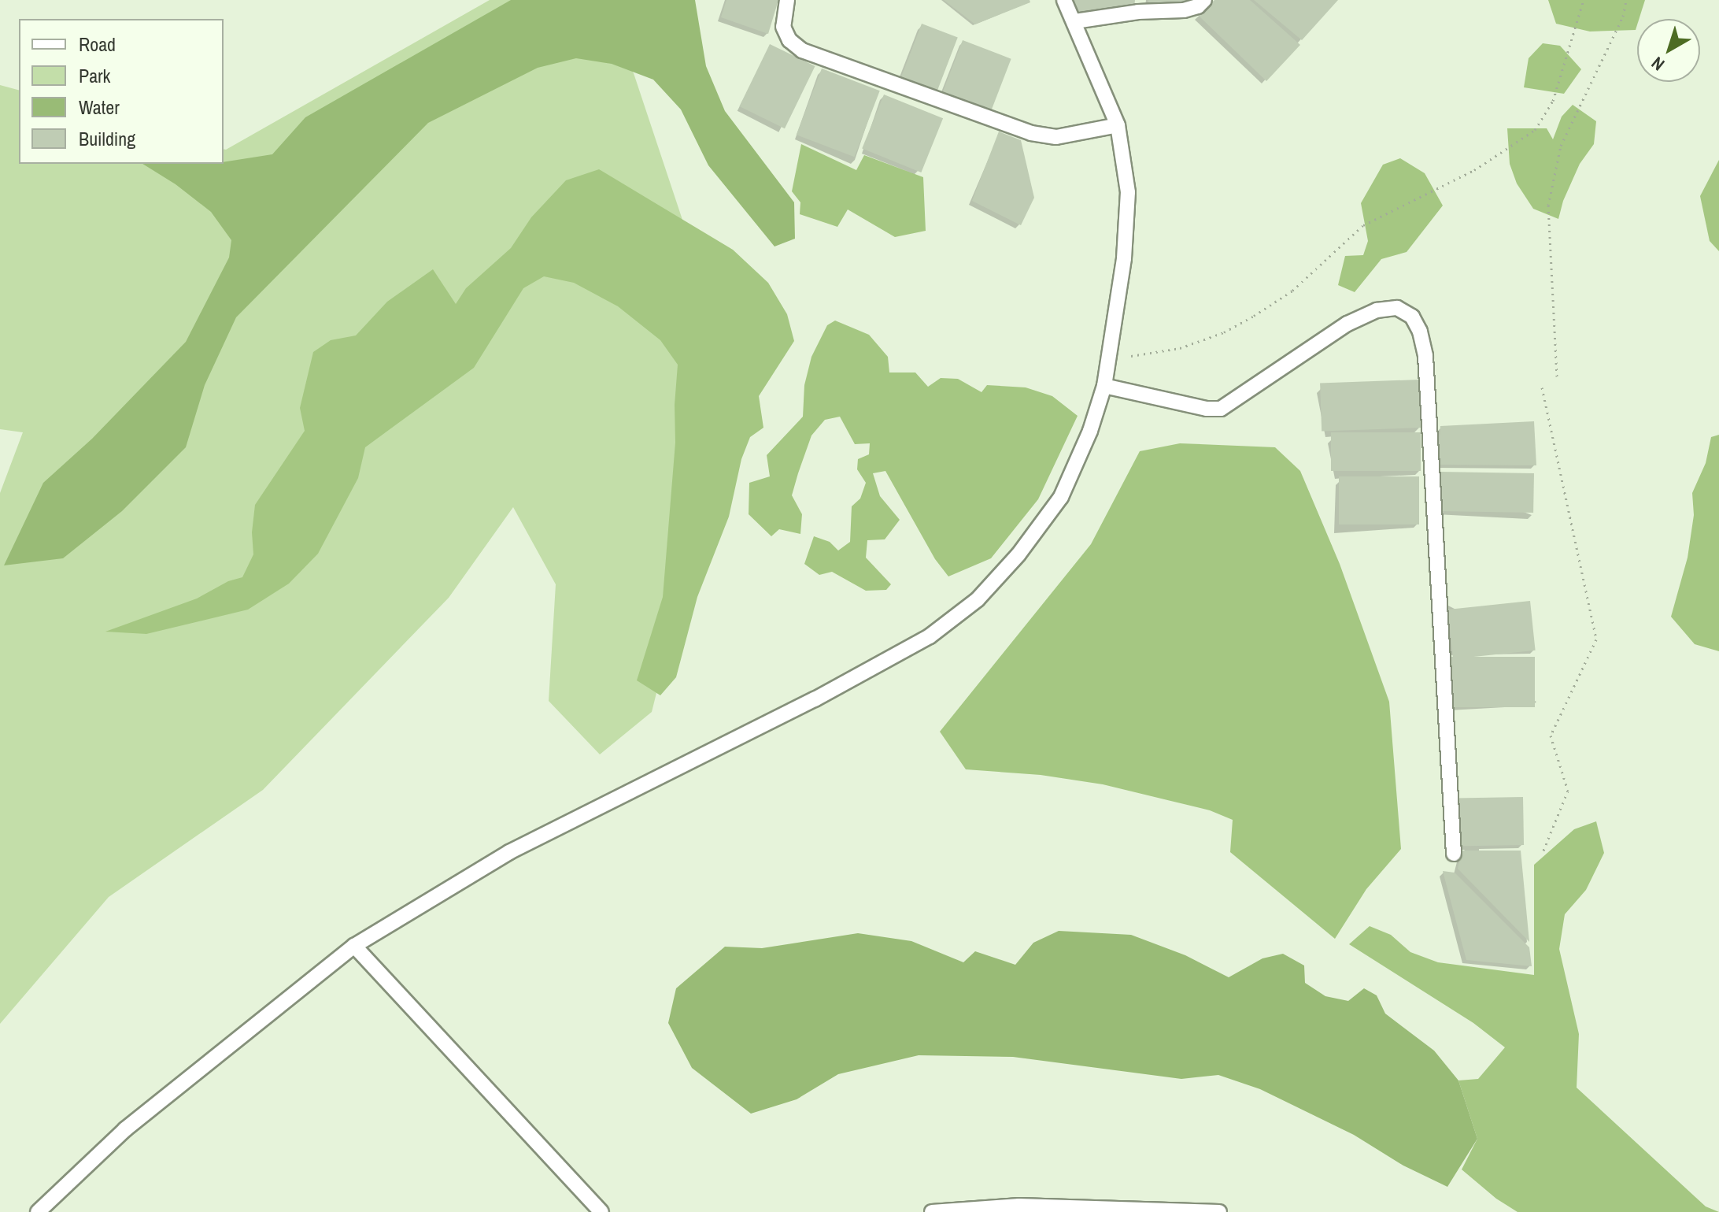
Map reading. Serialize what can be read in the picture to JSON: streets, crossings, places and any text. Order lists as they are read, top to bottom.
{
  "legend": [
    "Road",
    "Park",
    "Water",
    "Building"
  ],
  "north": "bottom left"
}
